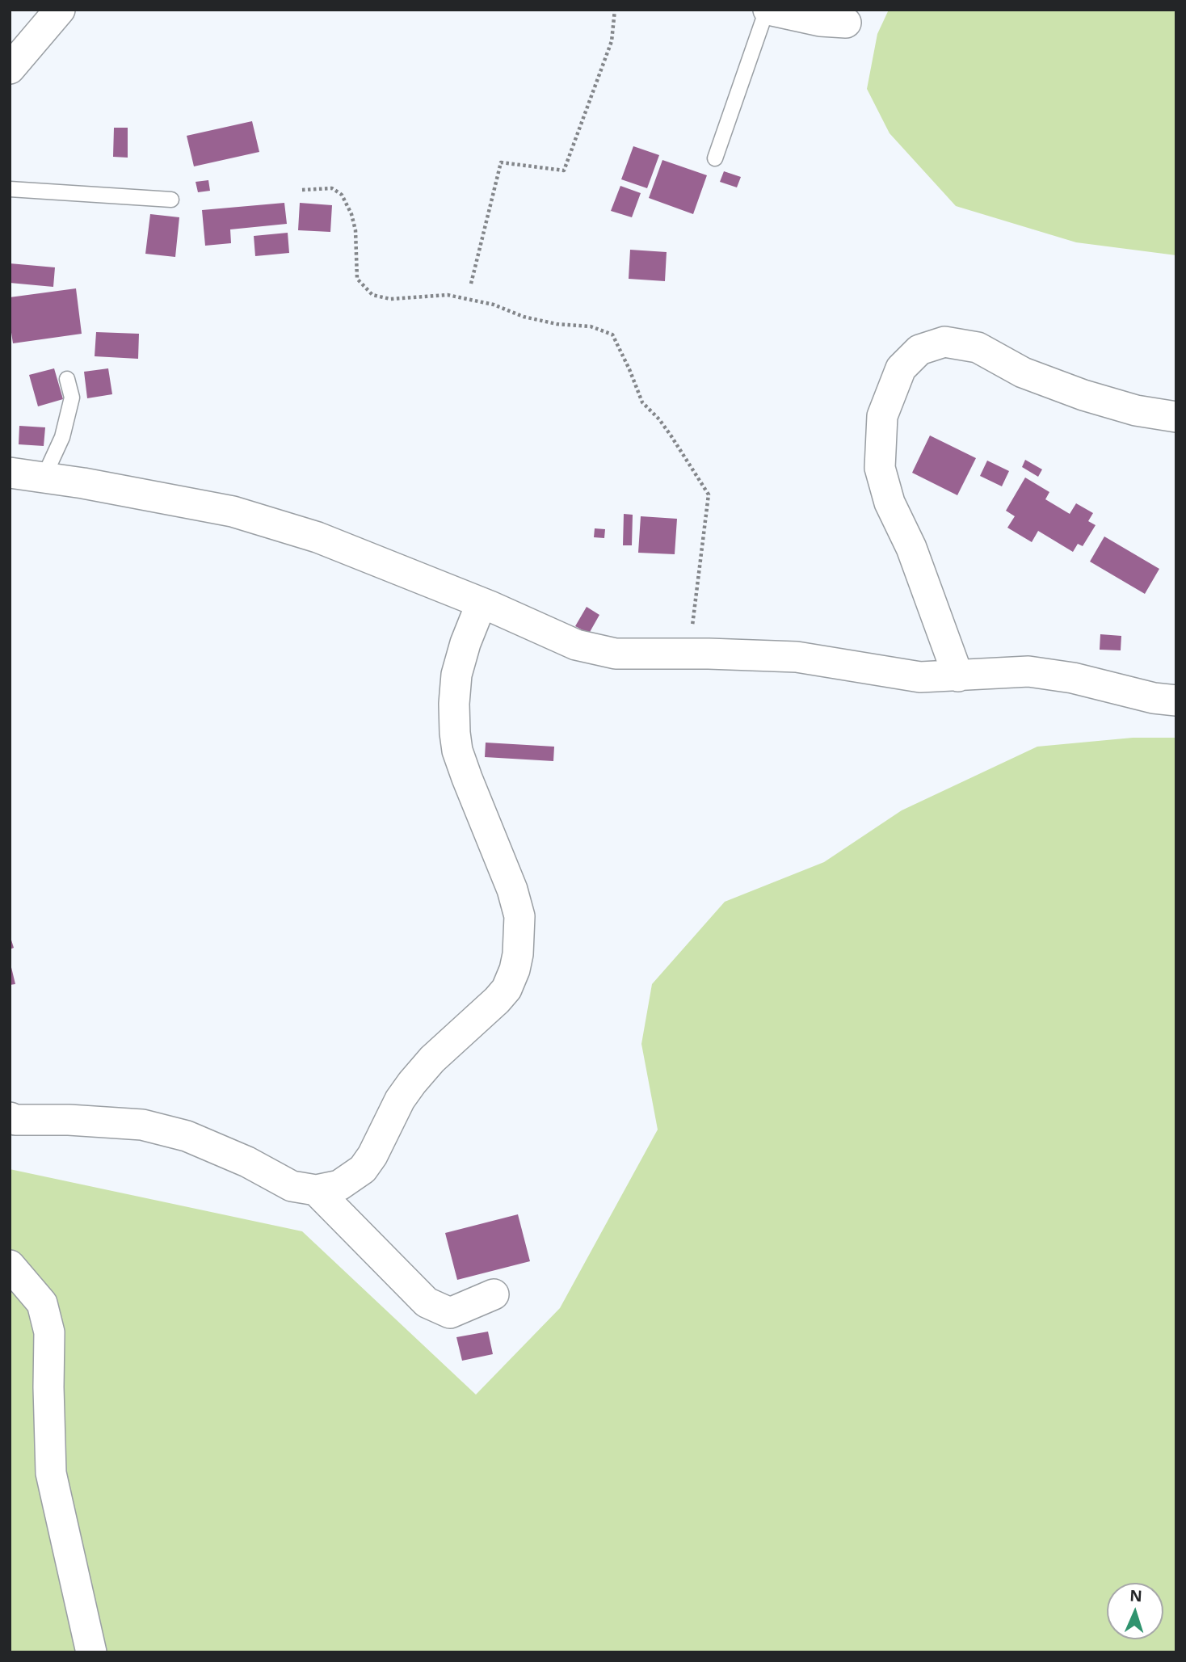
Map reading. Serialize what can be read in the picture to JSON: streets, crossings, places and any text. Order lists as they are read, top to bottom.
{
  "north": "top"
}
